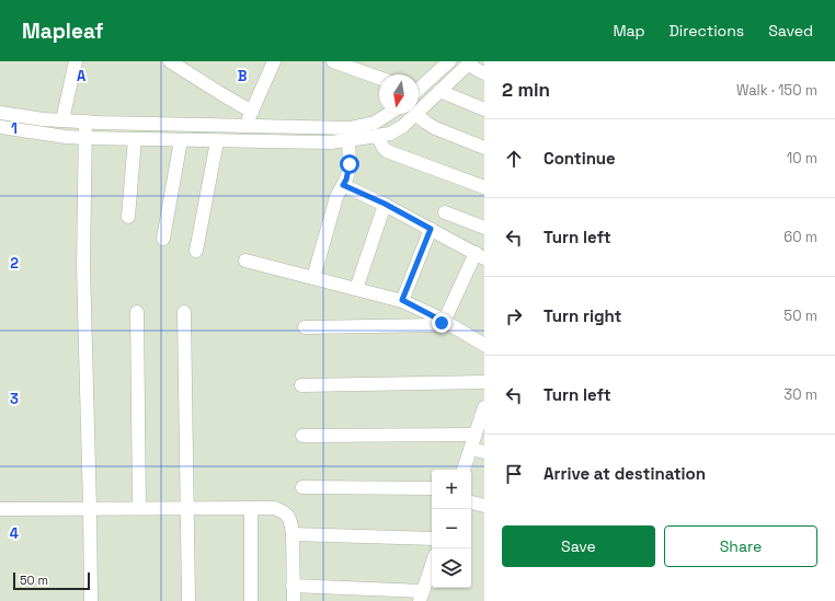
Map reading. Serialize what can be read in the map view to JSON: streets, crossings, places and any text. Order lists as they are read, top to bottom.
{
  "scale_bar": "50 m",
  "north": "bottom",
  "page": {
    "header": "Mapleaf",
    "nav": ["Map", "Directions", "Saved"],
    "heading": ["2 min", "Walk · 150 m"],
    "list": [
      ["Continue", "10 m"],
      ["Turn left", "60 m"],
      ["Turn right", "50 m"],
      ["Turn left", "30 m"],
      "Arrive at destination"
    ],
    "map_buttons": ["+", "−"],
    "buttons": ["Save", "Share"],
    "scale": "50 m"
  },
  "grid": {
    "columns": ["A", "B"],
    "rows": [
      "1",
      "2",
      "3",
      "4"
    ]
  }
}
